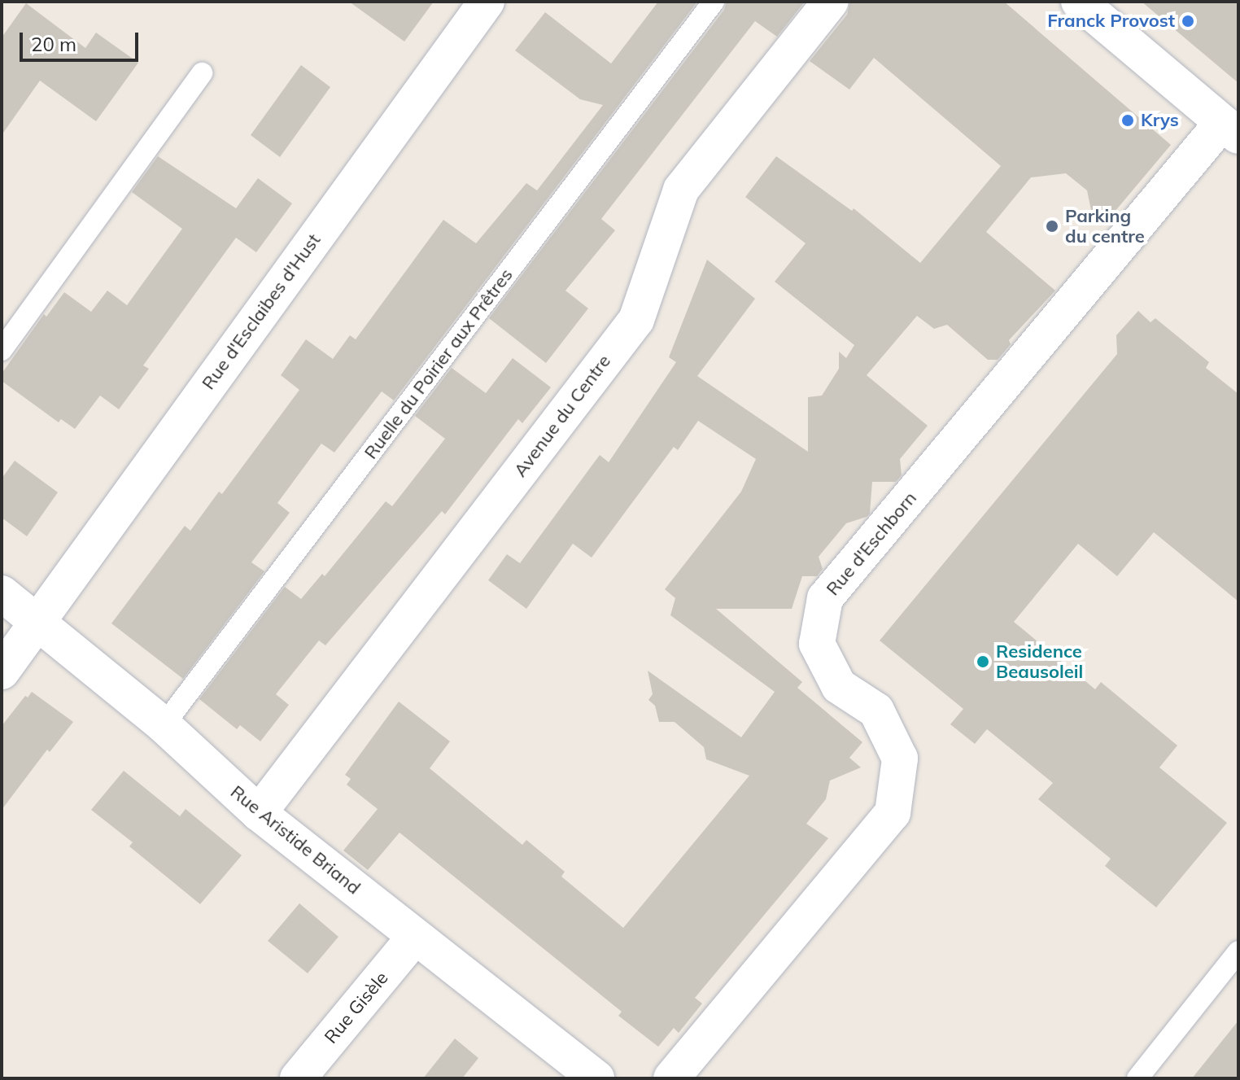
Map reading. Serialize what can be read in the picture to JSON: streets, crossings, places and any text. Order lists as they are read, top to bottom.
{
  "streets": {
    "street": [
      "Rue d'Esclaibes d'Hust",
      "Avenue du Centre",
      "Rue d'Eschborn",
      "Rue Aristide Briand",
      "Rue Gisèle"
    ],
    "lane": ["Ruelle du Poirier aux Prêtres"]
  },
  "crossings": [
    ["Rue d'Esclaibes d'Hust", "Rue Aristide Briand"],
    ["Ruelle du Poirier aux Prêtres", "Rue Aristide Briand"],
    ["Avenue du Centre", "Rue Aristide Briand"],
    ["Rue Aristide Briand", "Rue Gisèle"]
  ],
  "places": [
    "Franck Provost",
    "Krys",
    "Parking du centre",
    "Residence Beausoleil"
  ],
  "scale_bar": "20 m"
}
